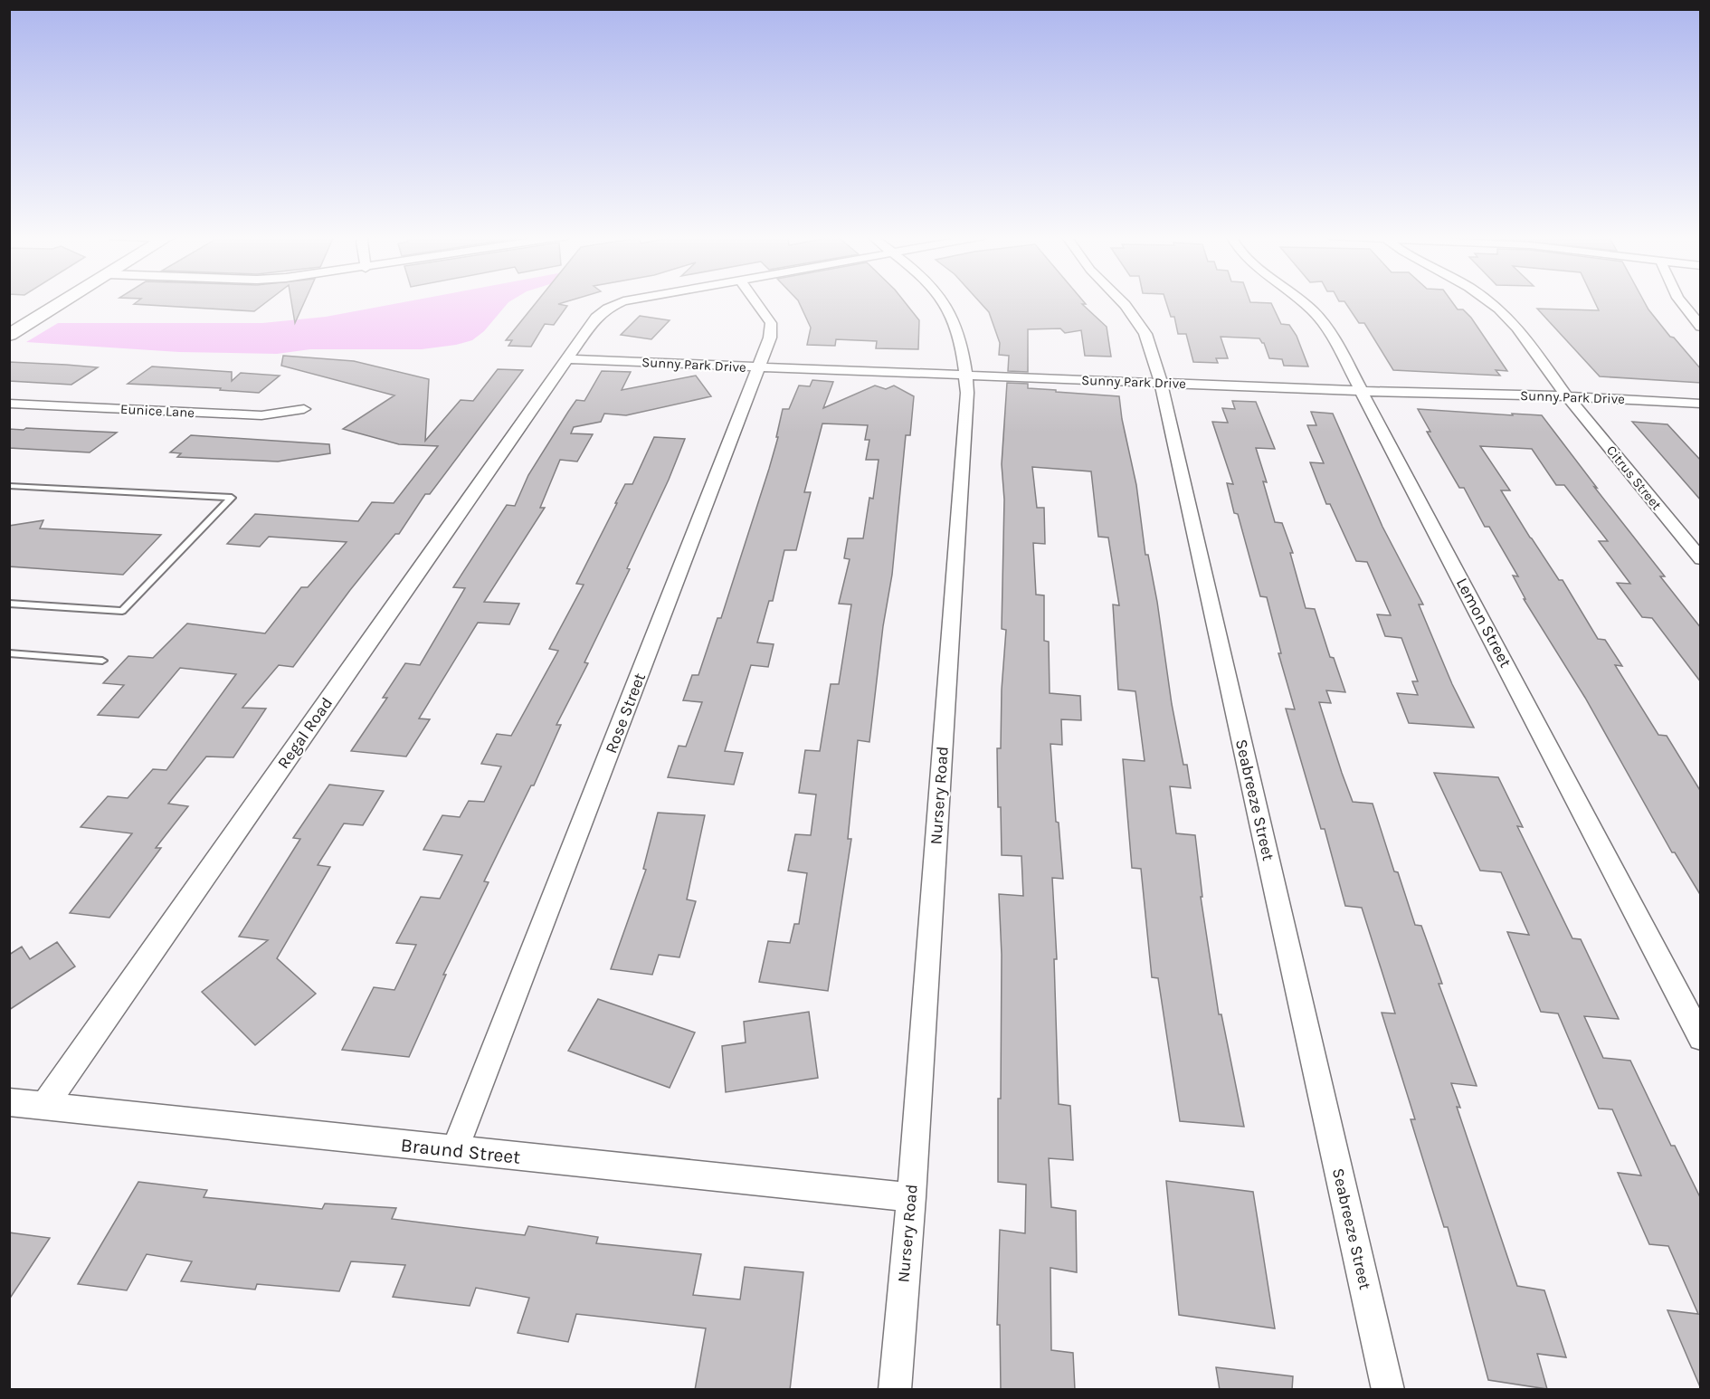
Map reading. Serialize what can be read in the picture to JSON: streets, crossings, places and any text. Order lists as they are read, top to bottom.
{
  "streets": {
    "street": [
      "Sunny Park Drive",
      "Eunice Lane",
      "Citrus Street",
      "Lemon Street",
      "Rose Street",
      "Regal Road",
      "Nursery Road",
      "Seabreeze Street",
      "Braund Street"
    ]
  },
  "crossings": [
    ["Sunny Park Drive", "Citrus Street"],
    ["Sunny Park Drive", "Lemon Street"],
    ["Sunny Park Drive", "Rose Street"],
    ["Sunny Park Drive", "Regal Road"],
    ["Sunny Park Drive", "Nursery Road"],
    ["Sunny Park Drive", "Seabreeze Street"],
    ["Rose Street", "Braund Street"],
    ["Regal Road", "Braund Street"],
    ["Nursery Road", "Braund Street"]
  ]
}
